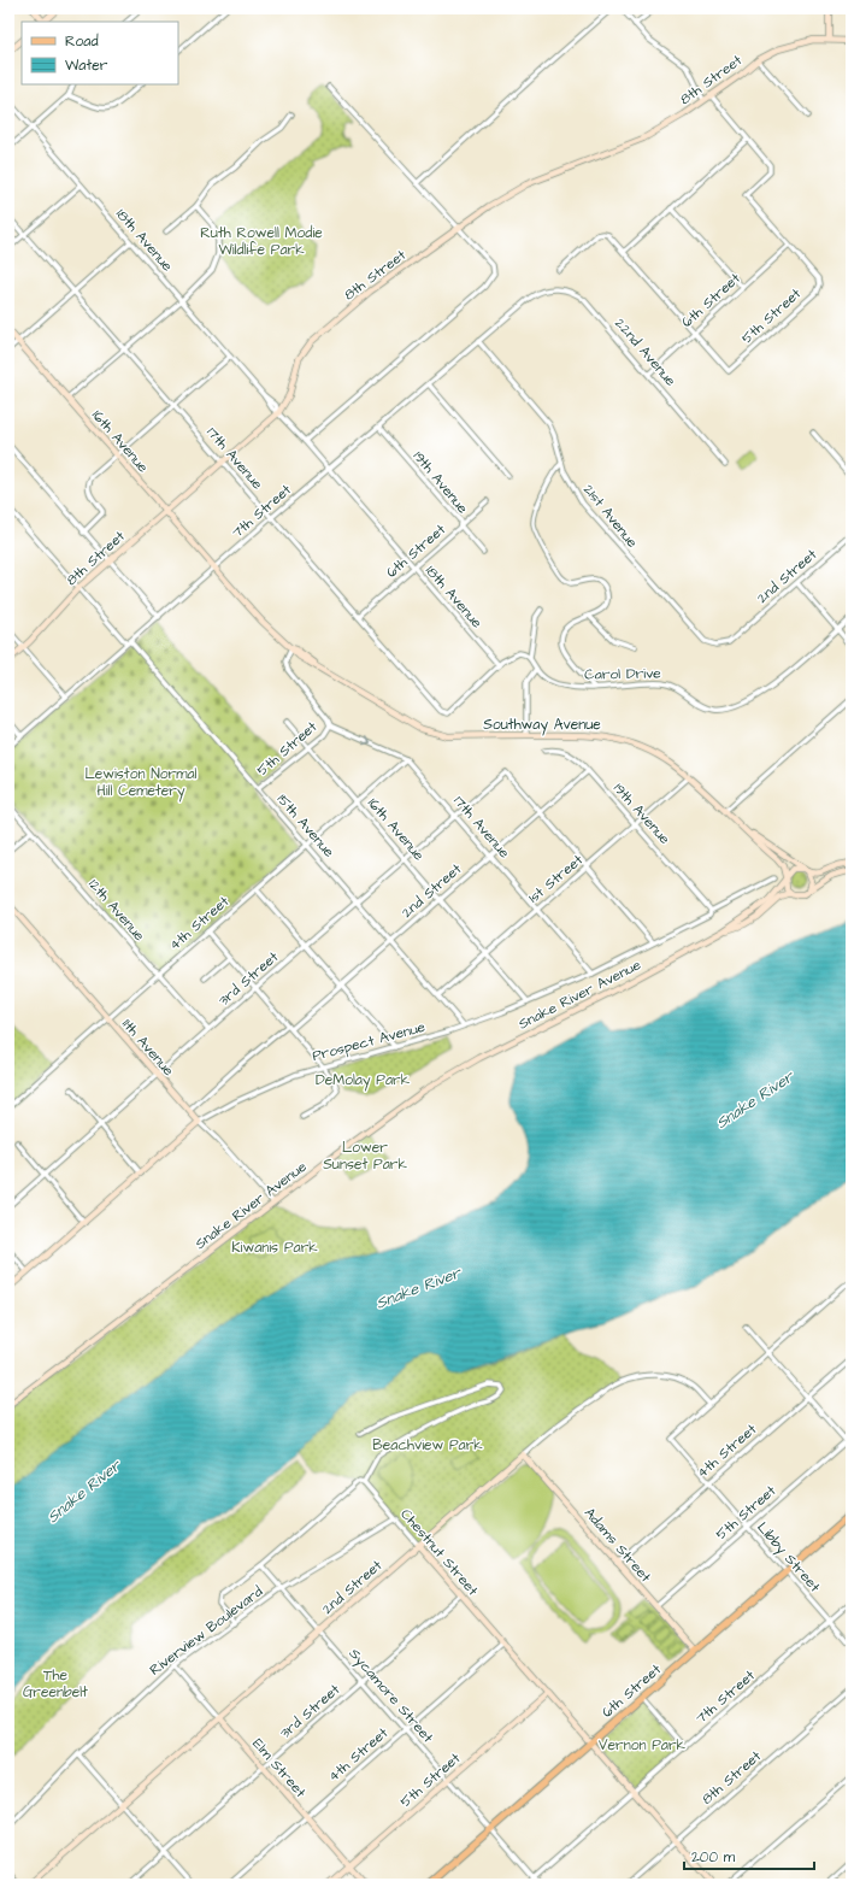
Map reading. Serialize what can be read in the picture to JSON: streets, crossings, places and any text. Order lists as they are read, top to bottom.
{
  "streets": {
    "main road": [
      "8th Street",
      "6th Street",
      "5th Street",
      "16th Avenue",
      "2nd Street",
      "Southway Avenue",
      "Snake River Avenue",
      "Prospect Avenue",
      "11th Avenue",
      "Adams Street",
      "Chestnut Street",
      "Elm Street"
    ],
    "street": [
      "18th Avenue",
      "22nd Avenue",
      "17th Avenue",
      "19th Avenue",
      "7th Street",
      "21st Avenue",
      "Carol Drive",
      "15th Avenue",
      "1st Street",
      "12th Avenue",
      "4th Street",
      "3rd Street",
      "Libby Street",
      "Riverview Boulevard",
      "Sycamore Street"
    ]
  },
  "crossings": [
    ["8th Street", "18th Avenue"],
    ["8th Street", "16th Avenue"],
    ["8th Street", "17th Avenue"],
    ["8th Street", "15th Avenue"],
    ["8th Street", "Chestnut Street"],
    ["18th Avenue", "6th Street"],
    ["18th Avenue", "17th Avenue"],
    ["18th Avenue", "7th Street"],
    ["6th Street", "5th Street"],
    ["6th Street", "22nd Avenue"],
    ["6th Street", "17th Avenue"],
    ["6th Street", "19th Avenue"],
    ["6th Street", "Adams Street"],
    ["6th Street", "Chestnut Street"],
    ["6th Street", "Libby Street"],
    ["6th Street", "Sycamore Street"],
    ["5th Street", "16th Avenue"],
    ["5th Street", "17th Avenue"],
    ["5th Street", "15th Avenue"],
    ["5th Street", "Adams Street"],
    ["5th Street", "Chestnut Street"],
    ["5th Street", "Libby Street"],
    ["5th Street", "Sycamore Street"],
    ["5th Street", "Elm Street"],
    ["22nd Avenue", "7th Street"],
    ["16th Avenue", "7th Street"],
    ["16th Avenue", "2nd Street"],
    ["16th Avenue", "Southway Avenue"],
    ["16th Avenue", "1st Street"],
    ["16th Avenue", "4th Street"],
    ["16th Avenue", "3rd Street"],
    ["16th Avenue", "Prospect Avenue"],
    ["17th Avenue", "7th Street"],
    ["17th Avenue", "2nd Street"],
    ["17th Avenue", "1st Street"],
    ["17th Avenue", "4th Street"],
    ["17th Avenue", "3rd Street"],
    ["17th Avenue", "Prospect Avenue"],
    ["19th Avenue", "7th Street"],
    ["19th Avenue", "2nd Street"],
    ["19th Avenue", "1st Street"],
    ["19th Avenue", "Prospect Avenue"],
    ["7th Street", "21st Avenue"],
    ["7th Street", "Southway Avenue"],
    ["7th Street", "15th Avenue"],
    ["7th Street", "Chestnut Street"],
    ["7th Street", "Libby Street"],
    ["7th Street", "Sycamore Street"],
    ["21st Avenue", "2nd Street"],
    ["2nd Street", "15th Avenue"],
    ["2nd Street", "3rd Street"],
    ["2nd Street", "11th Avenue"],
    ["2nd Street", "Adams Street"],
    ["2nd Street", "Chestnut Street"],
    ["2nd Street", "Libby Street"],
    ["2nd Street", "Sycamore Street"],
    ["2nd Street", "Elm Street"],
    ["Southway Avenue", "1st Street"],
    ["Southway Avenue", "Snake River Avenue"],
    ["15th Avenue", "1st Street"],
    ["15th Avenue", "4th Street"],
    ["15th Avenue", "3rd Street"],
    ["15th Avenue", "Prospect Avenue"],
    ["12th Avenue", "4th Street"],
    ["12th Avenue", "3rd Street"],
    ["4th Street", "11th Avenue"],
    ["4th Street", "Adams Street"],
    ["4th Street", "Chestnut Street"],
    ["4th Street", "Libby Street"],
    ["4th Street", "Sycamore Street"],
    ["4th Street", "Elm Street"],
    ["3rd Street", "11th Avenue"],
    ["3rd Street", "Chestnut Street"],
    ["3rd Street", "Sycamore Street"],
    ["3rd Street", "Elm Street"],
    ["Snake River Avenue", "11th Avenue"],
    ["Prospect Avenue", "11th Avenue"],
    ["Chestnut Street", "Riverview Boulevard"],
    ["Riverview Boulevard", "Sycamore Street"],
    ["Riverview Boulevard", "Elm Street"]
  ],
  "water": ["Snake River"],
  "parks": [
    "Ruth Rowell Modie Wildlife Park",
    "Lewiston Normal Hill Cemetery",
    "DeMolay Park",
    "Lower Sunset Park",
    "Kiwanis Park",
    "Beachview Park",
    "The Greenbelt",
    "Vernon Park"
  ],
  "legend": ["Road", "Water"],
  "scale_bar": "200 m"
}
